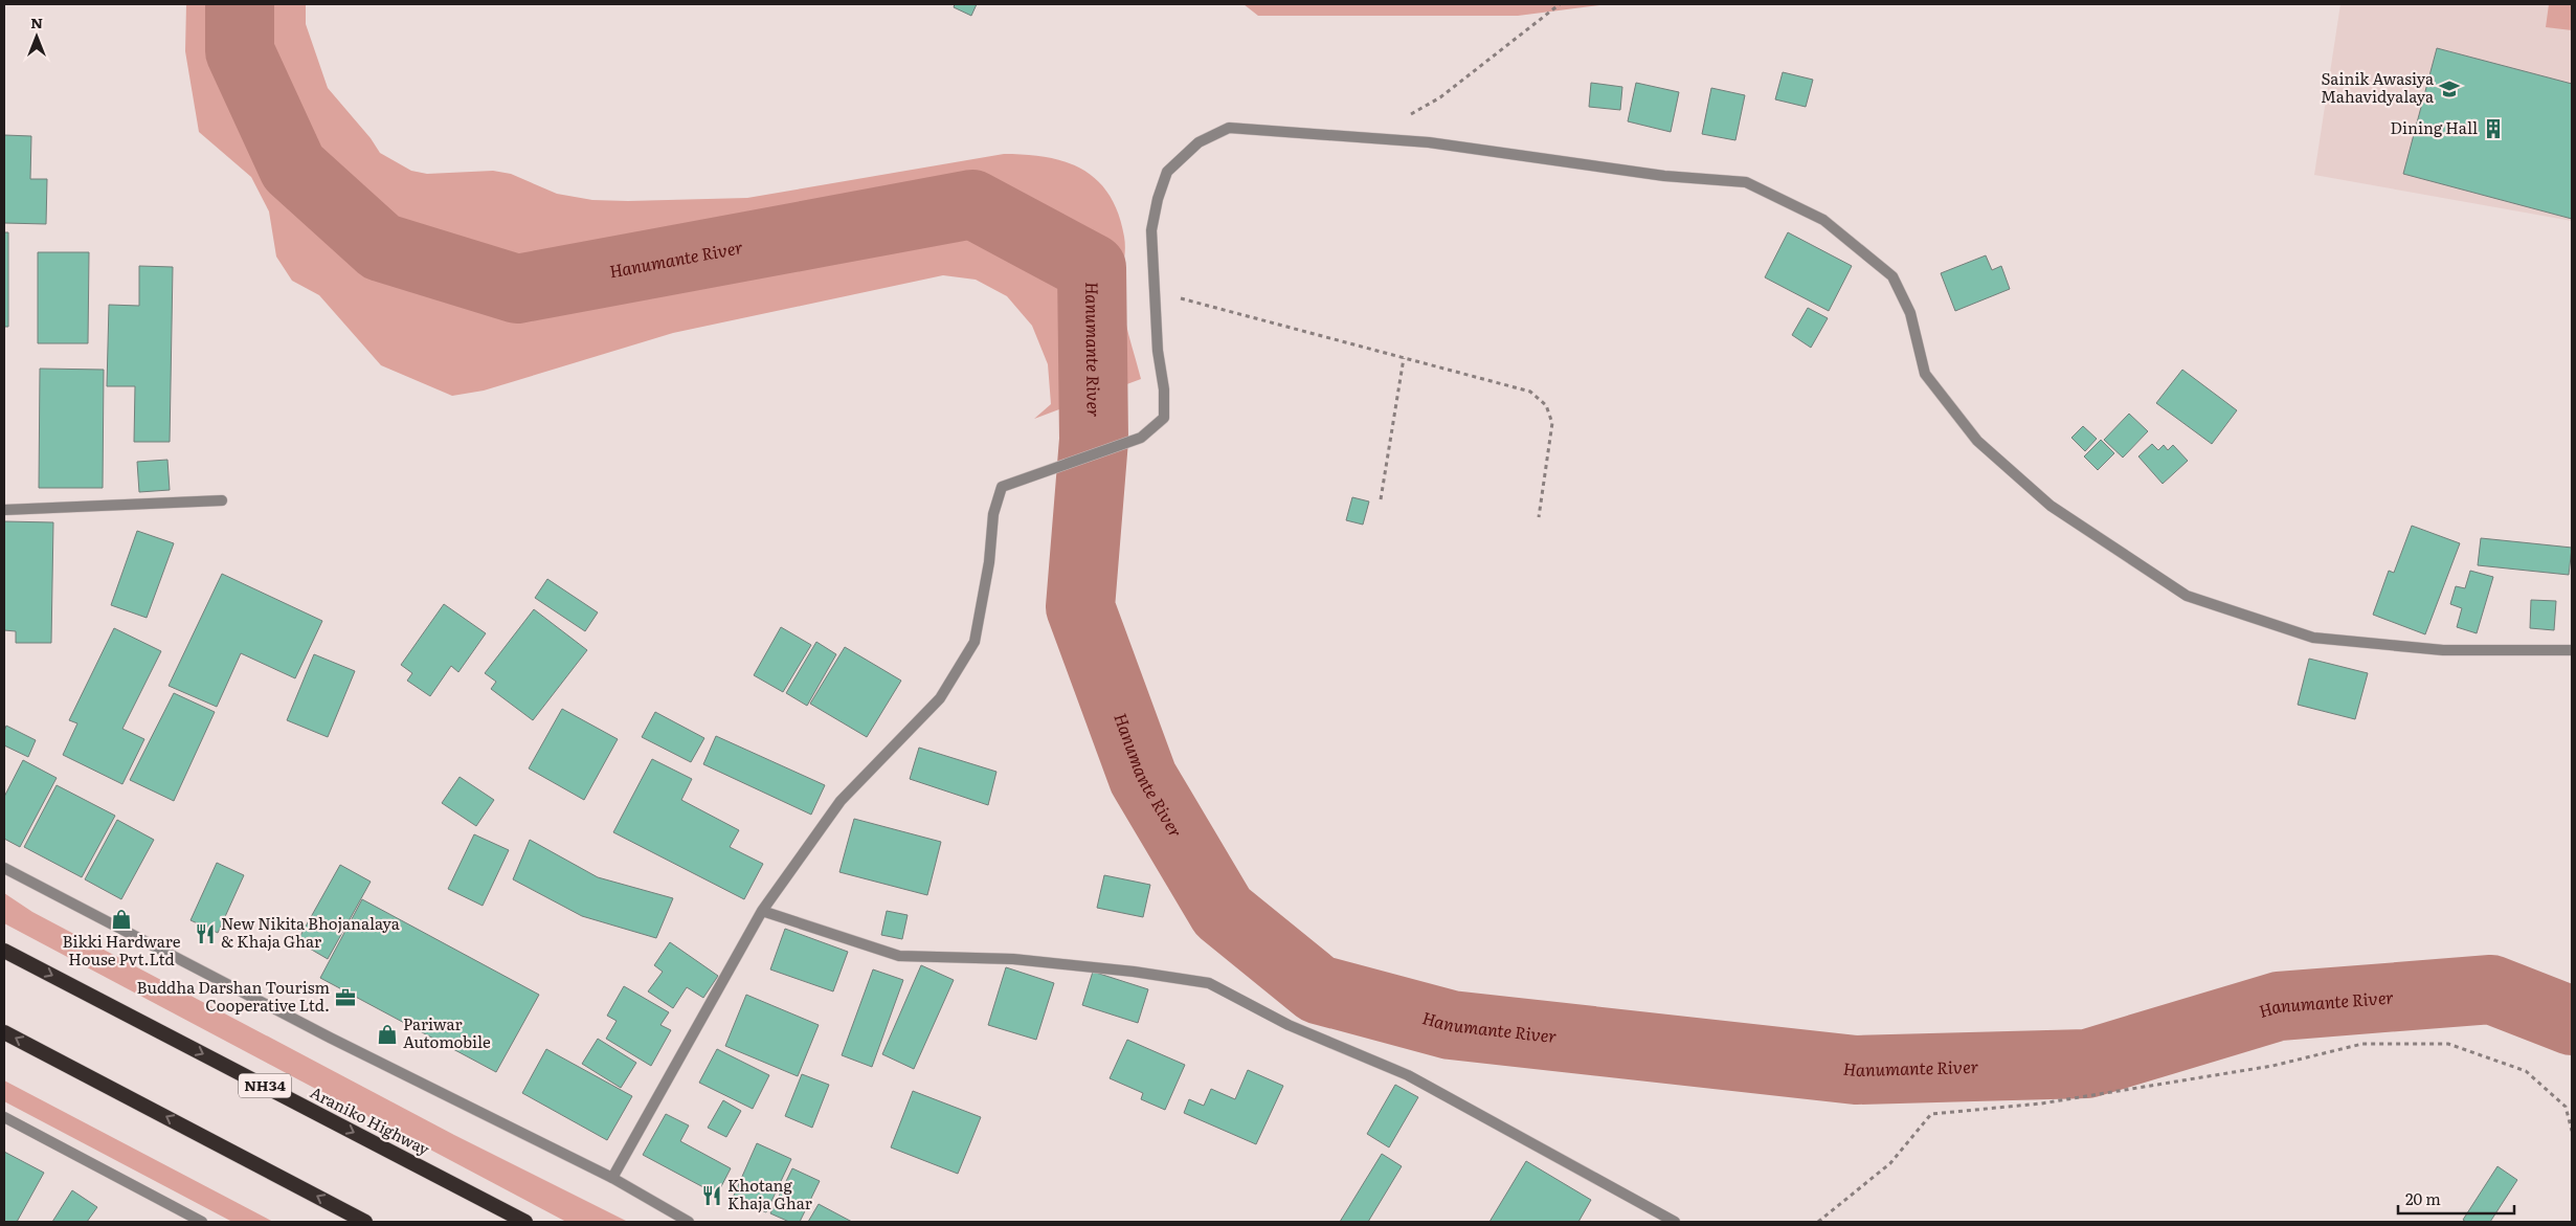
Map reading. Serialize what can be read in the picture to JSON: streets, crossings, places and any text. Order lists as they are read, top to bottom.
{
  "streets": {
    "highway": ["NH34", "Araniko Highway"]
  },
  "water": ["Hanumante River"],
  "places": {
    "school or university": ["Sainik Awasiya Mahavidyalaya"],
    "building": ["Dining Hall"],
    "shop": ["Bikki Hardware House Pvt.Ltd", "Pariwar Automobile"],
    "restaurant": ["New Nikita Bhojanalaya & Khaja Ghar", "Khotang Khaja Ghar"],
    "office": ["Buddha Darshan Tourism Cooperative Ltd."]
  },
  "scale_bar": "20 m",
  "north": "top"
}
